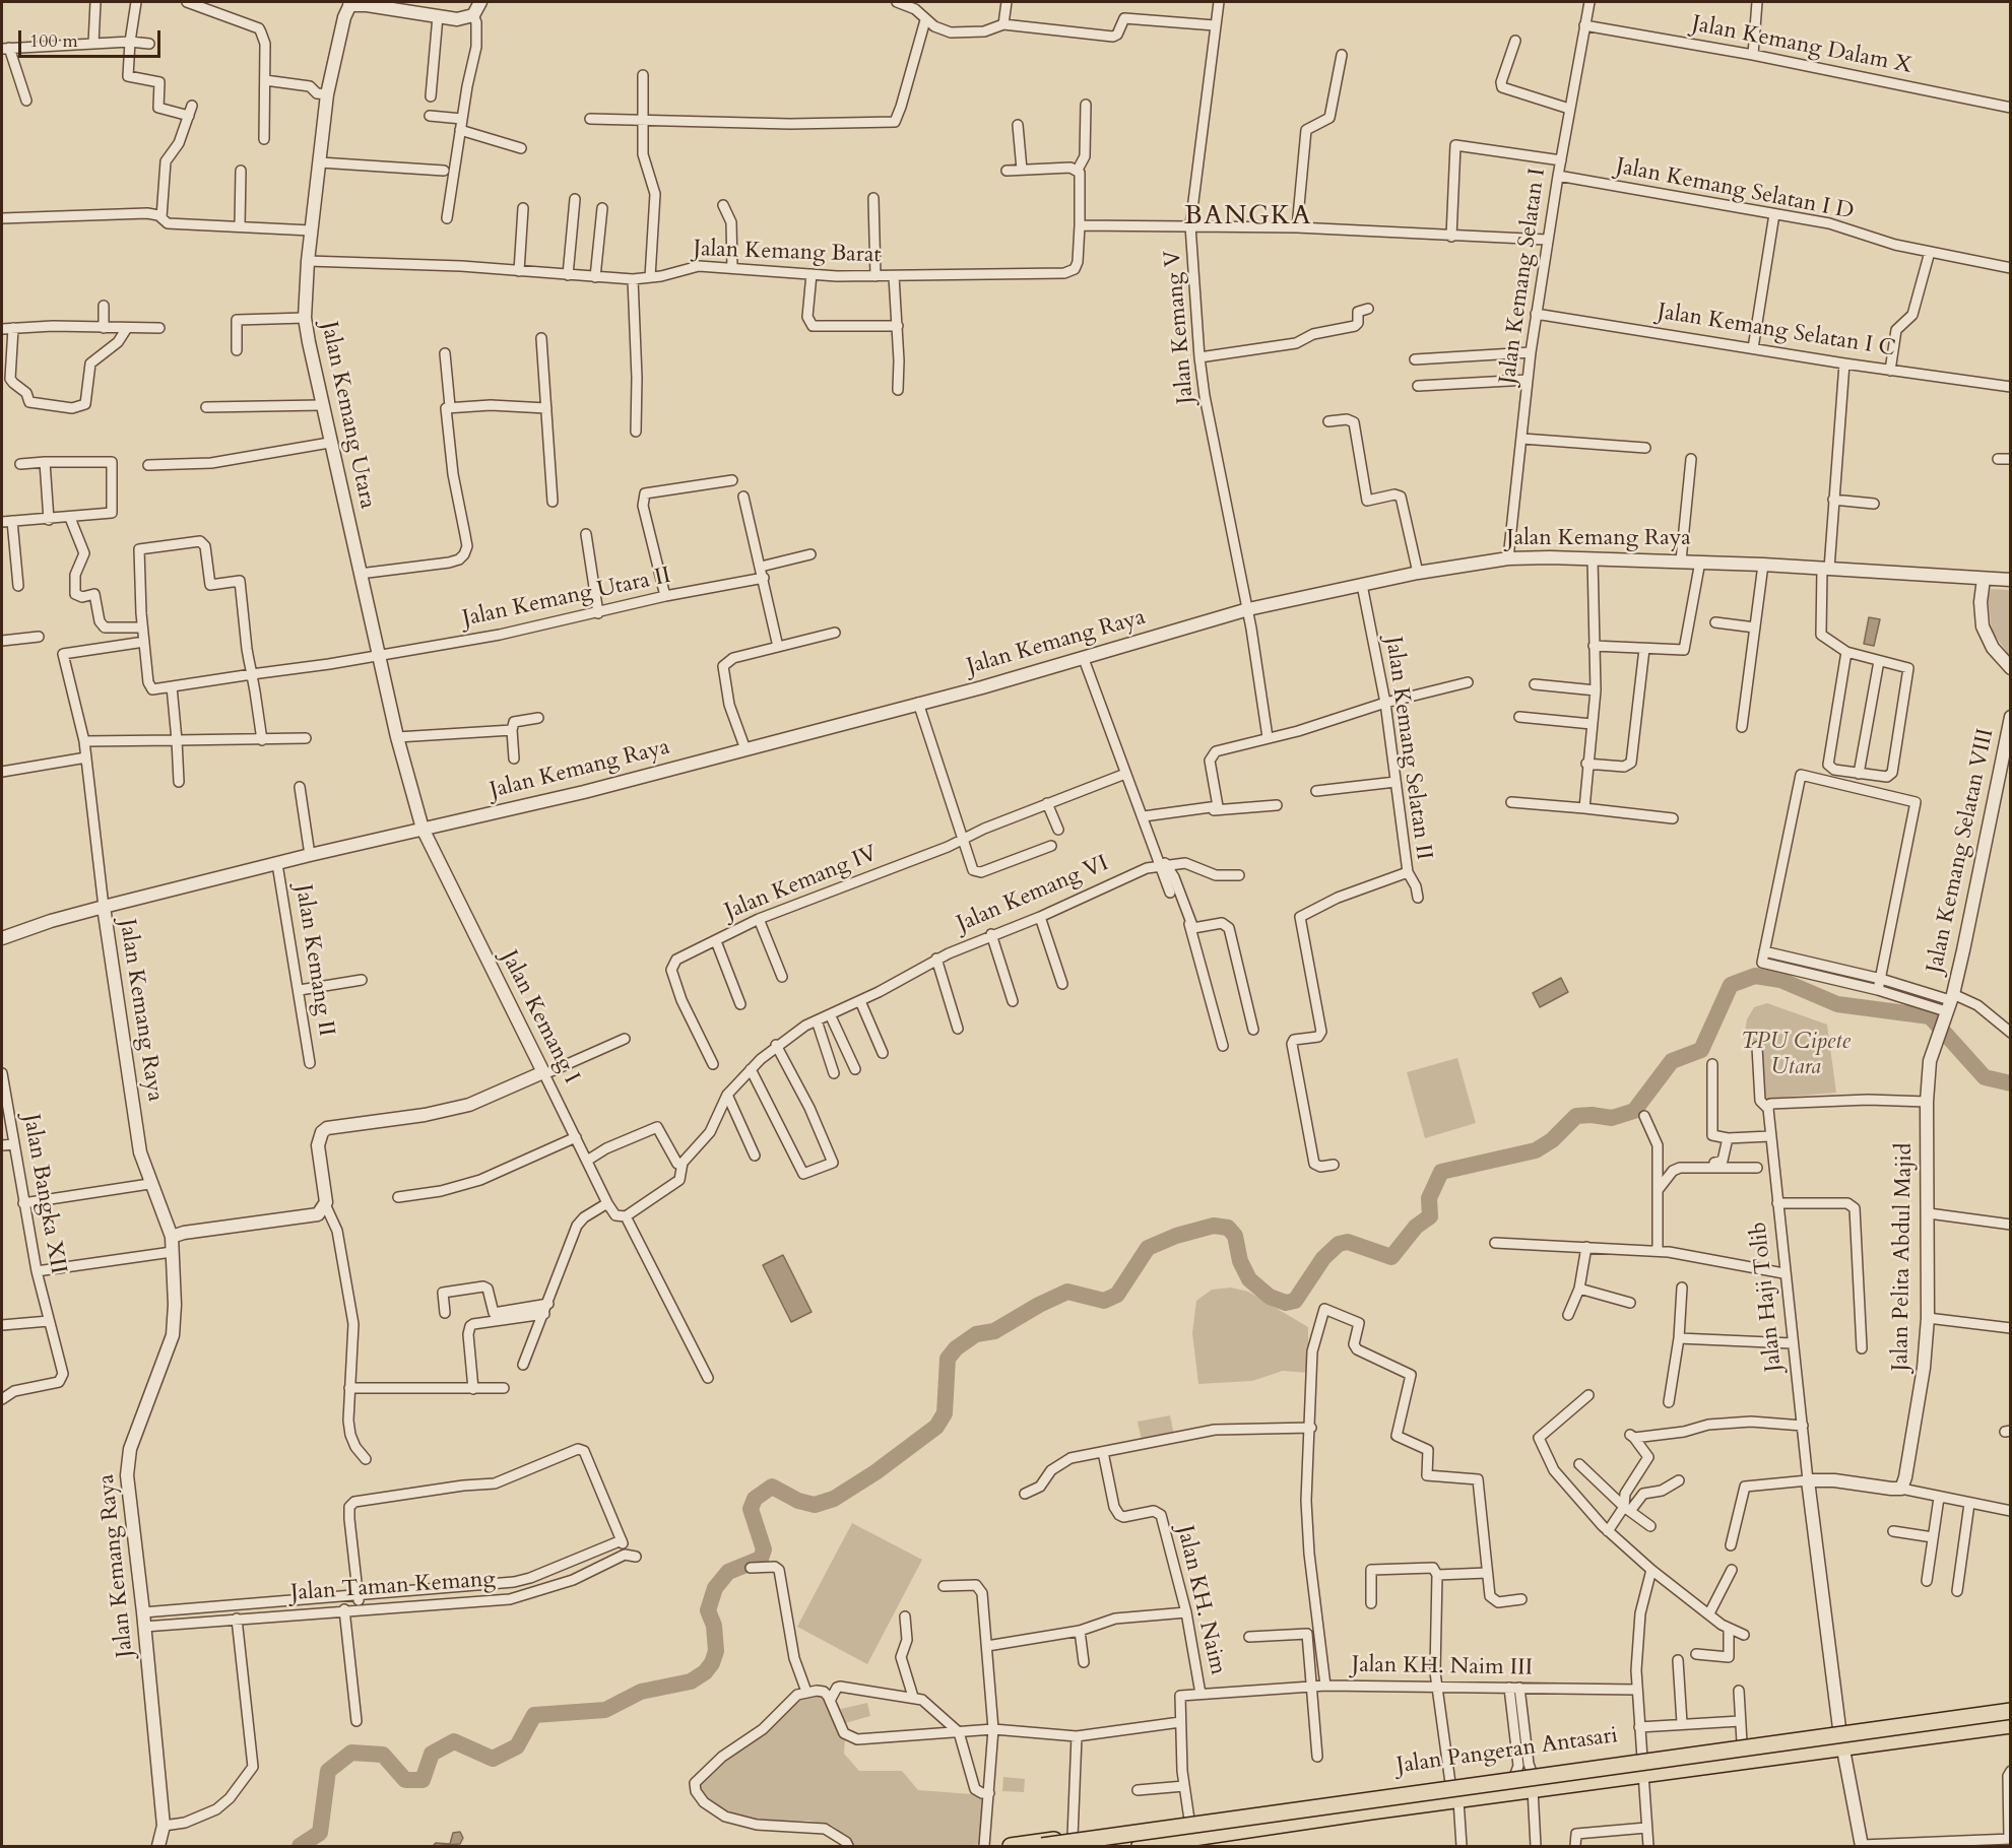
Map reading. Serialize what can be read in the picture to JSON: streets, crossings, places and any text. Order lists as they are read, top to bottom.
{
  "streets": {
    "main road": ["Jalan Pangeran Antasari"],
    "street": [
      "Jalan Kemang Dalam X",
      "Jalan Kemang Selatan I D",
      "Jalan Kemang Barat",
      "Jalan Kemang Selatan I",
      "Jalan Kemang V",
      "Jalan Kemang Selatan I C",
      "Jalan Kemang Utara",
      "Jalan Kemang Raya",
      "Jalan Kemang Utara II",
      "Jalan Kemang Selatan II",
      "Jalan Kemang Selatan VIII",
      "Jalan Kemang IV",
      "Jalan Kemang VI",
      "Jalan Kemang II",
      "Jalan Kemang I",
      "Jalan Bangka XII",
      "Jalan Pelita Abdul Majid",
      "Jalan Haji Tolib",
      "Jalan Taman Kemang",
      "Jalan KH. Naim",
      "Jalan KH. Naim III"
    ]
  },
  "crossings": [
    ["Jalan Kemang Dalam X", "Jalan Kemang Selatan I"],
    ["Jalan Kemang Selatan I D", "Jalan Kemang Selatan I"],
    ["Jalan Kemang Barat", "Jalan Kemang Utara"],
    ["Jalan Kemang Selatan I", "Jalan Kemang Selatan I C"],
    ["Jalan Kemang Selatan I", "Jalan Kemang Raya"],
    ["Jalan Kemang V", "Jalan Kemang Raya"],
    ["Jalan Kemang Utara", "Jalan Kemang Raya"],
    ["Jalan Kemang Utara", "Jalan Kemang Utara II"],
    ["Jalan Kemang Utara", "Jalan Kemang I"],
    ["Jalan Kemang Raya", "Jalan Kemang Selatan II"],
    ["Jalan Kemang Raya", "Jalan Kemang II"],
    ["Jalan Kemang Raya", "Jalan Kemang I"],
    ["Jalan Kemang Raya", "Jalan Taman Kemang"],
    ["Jalan Kemang Selatan VIII", "Jalan Pelita Abdul Majid"],
    ["Jalan Kemang VI", "Jalan Kemang I"],
    ["Jalan KH. Naim", "Jalan KH. Naim III"]
  ],
  "districts": ["BANGKA"],
  "parks": ["TPU Cipete Utara"],
  "scale_bar": "100 m"
}
